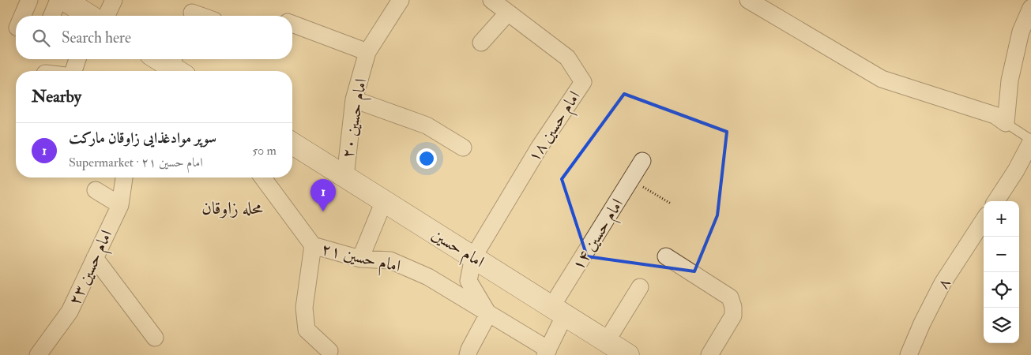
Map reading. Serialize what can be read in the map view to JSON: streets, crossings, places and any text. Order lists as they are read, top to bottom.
{
  "streets": {
    "street": [
      "امام حسین ۲۰",
      "امام حسین ۱۸",
      "امام حسین ۱۴",
      "امام حسین",
      "امام حسین ۲۱",
      "امام حسین ۲۳",
      "۸"
    ]
  },
  "crossings": [
    ["امام حسین ۲۰", "امام حسین"],
    ["امام حسین ۱۸", "امام حسین"],
    ["امام حسین ۱۴", "امام حسین"],
    ["امام حسین ۱۴", "امام حسین ۲۱"]
  ],
  "districts": ["محله زاوقان"],
  "page": {
    "search": "Search here",
    "heading": "Nearby",
    "list": [
      {
        "mark": "1",
        "name": "سوپر موادغذایی زاوقان مارکت",
        "note": "Supermarket · امام حسین ۲۱",
        "value": "50 m"
      }
    ],
    "pins": "1",
    "map_buttons": ["+", "−"]
  }
}
